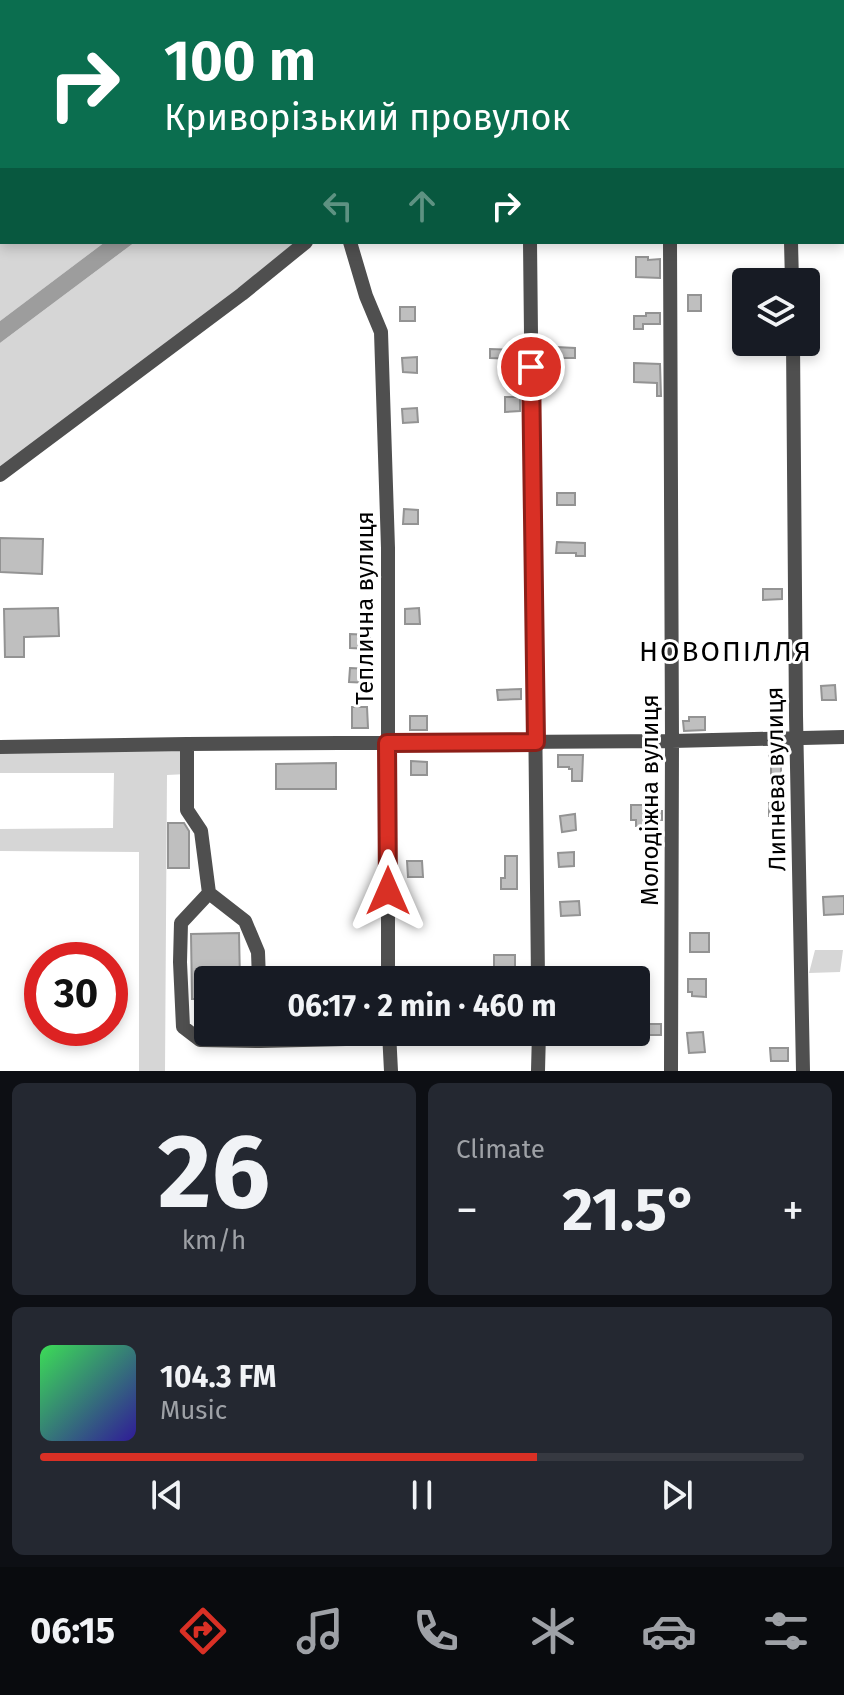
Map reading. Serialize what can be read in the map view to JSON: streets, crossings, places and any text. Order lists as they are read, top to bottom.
{
  "streets": {
    "street": ["Теплична вулиця", "Липнева вулиця", "Молодіжна вулиця"]
  },
  "districts": ["НОВОПІЛЛЯ"],
  "page": {
    "turn": ["100 m", "Криворізький провулок"],
    "limit": "30",
    "trip": "06:17 · 2 min · 460 m",
    "tile": [
      ["26", "km/h"],
      "Climate"
    ],
    "heat": ["−", "21.5°", "+"],
    "song": ["104.3 FM", "Music"],
    "tabs": "06:15"
  }
}
